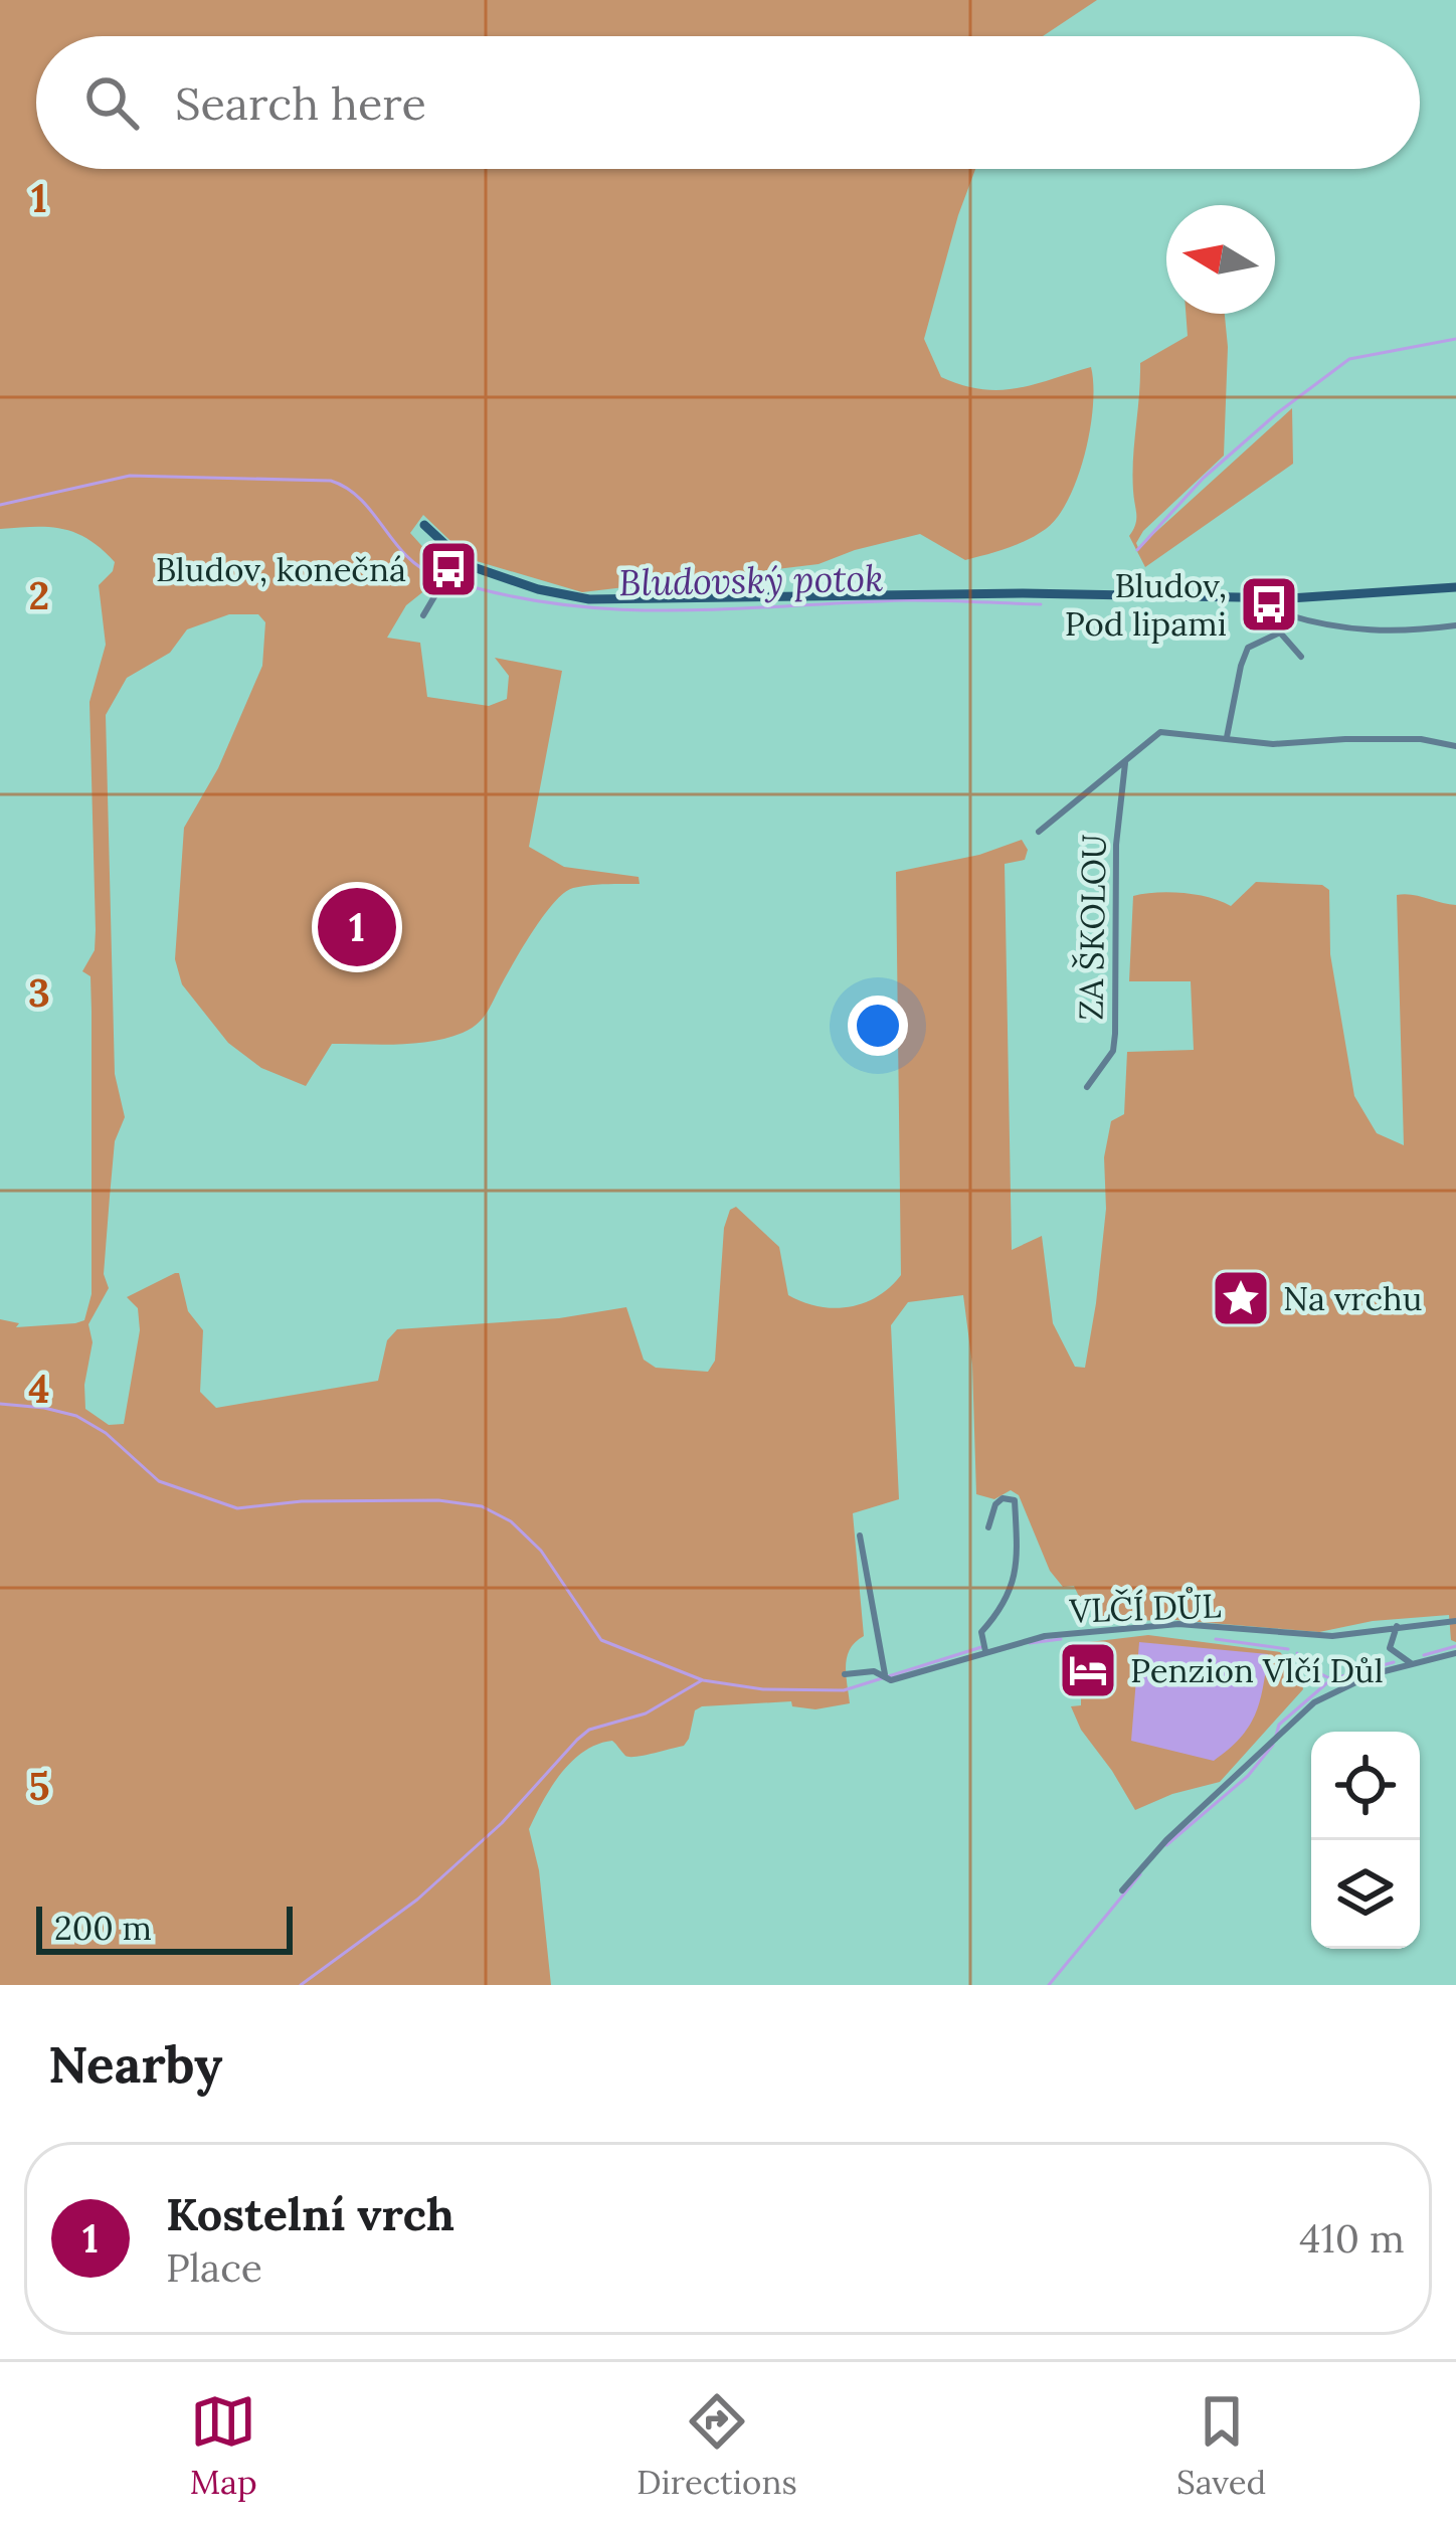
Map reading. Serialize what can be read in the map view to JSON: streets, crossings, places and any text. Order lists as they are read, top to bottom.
{
  "streets": {
    "street": ["ZA ŠKOLOU", "VLČÍ DŮL"]
  },
  "water": ["Bludovský potok"],
  "places": {
    "bus stop": ["Bludov, konečná", "Bludov, Pod lipami"],
    "place": ["Na vrchu"],
    "hotel": ["Penzion Vlčí Důl"]
  },
  "scale_bar": "200 m",
  "north": "left",
  "page": {
    "search": "Search here",
    "pins": "1",
    "scale": "200 m",
    "heading": "Nearby",
    "list": [
      {
        "mark": "1",
        "name": "Kostelní vrch",
        "note": "Place",
        "value": "410 m"
      }
    ],
    "nav": ["Map", "Directions", "Saved"]
  },
  "grid": {
    "rows": [
      "1",
      "2",
      "3",
      "4",
      "5"
    ]
  }
}
